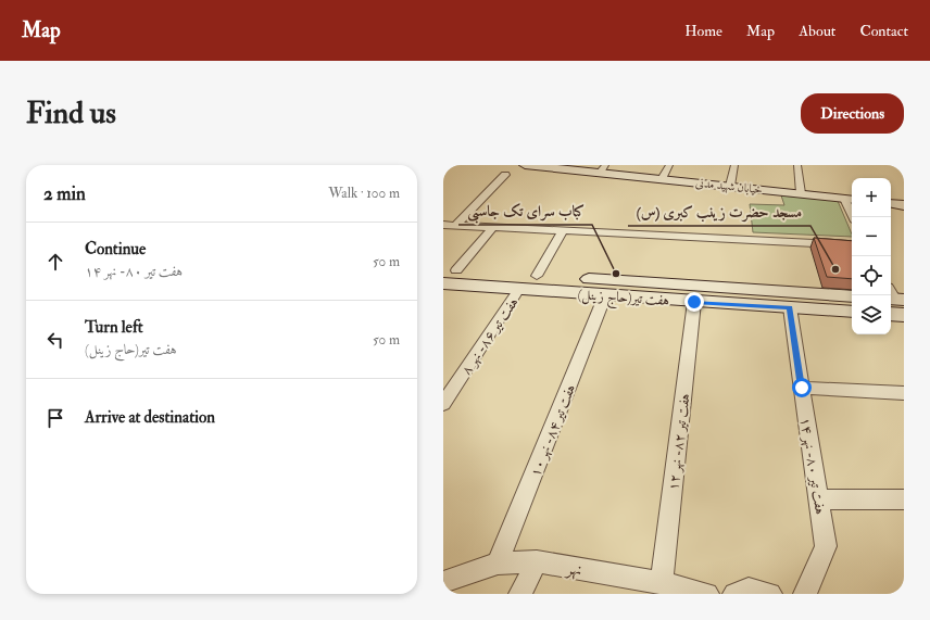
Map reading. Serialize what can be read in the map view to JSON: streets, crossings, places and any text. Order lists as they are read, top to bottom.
{
  "streets": {
    "main road": ["خیابان شهید مدنی", "هفت تیر(حاج زینل)"],
    "street": [
      "هفت تیر ۸۶- نهر ۸",
      "هفت تیر ۸۴- نهر ۱۰",
      "هفت تیر ۸۲- نهر ۱۲",
      "هفت تیر ۸۰- نهر ۱۴",
      "نهر"
    ]
  },
  "crossings": [
    ["هفت تیر(حاج زینل)", "هفت تیر ۸۶- نهر ۸"],
    ["هفت تیر(حاج زینل)", "هفت تیر ۸۴- نهر ۱۰"],
    ["هفت تیر(حاج زینل)", "هفت تیر ۸۲- نهر ۱۲"],
    ["هفت تیر(حاج زینل)", "هفت تیر ۸۰- نهر ۱۴"],
    ["هفت تیر ۸۴- نهر ۱۰", "نهر"],
    ["هفت تیر ۸۲- نهر ۱۲", "نهر"]
  ],
  "places": ["(مسجد حضرت زینب کبری (س", "کباب سرای تک جاسبی"],
  "page": {
    "header": "Map",
    "nav": [
      "Home",
      "Map",
      "About",
      "Contact"
    ],
    "buttons": "Directions",
    "title": "Find us",
    "heading": ["2 min", "Walk · 100 m"],
    "map_buttons": ["+", "−"],
    "list": [
      ["Continue", "هفت تیر ۸۰- نهر ۱۴", "50 m"],
      ["Turn left", "هفت تیر(حاج زینل)", "50 m"],
      "Arrive at destination"
    ]
  }
}
